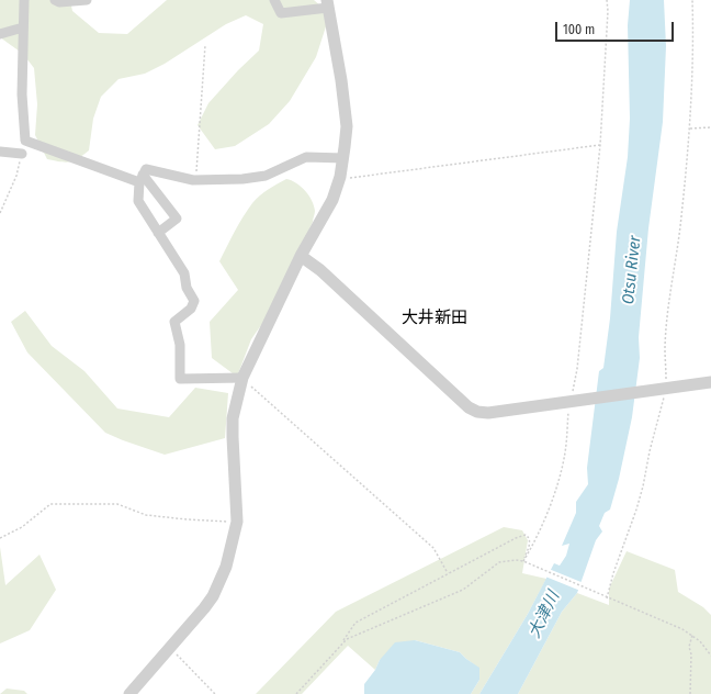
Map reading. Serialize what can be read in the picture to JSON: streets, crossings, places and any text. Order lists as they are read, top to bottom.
{
  "districts": ["大井新田"],
  "water": ["Otsu River", "大津川"],
  "scale_bar": "100 m"
}
